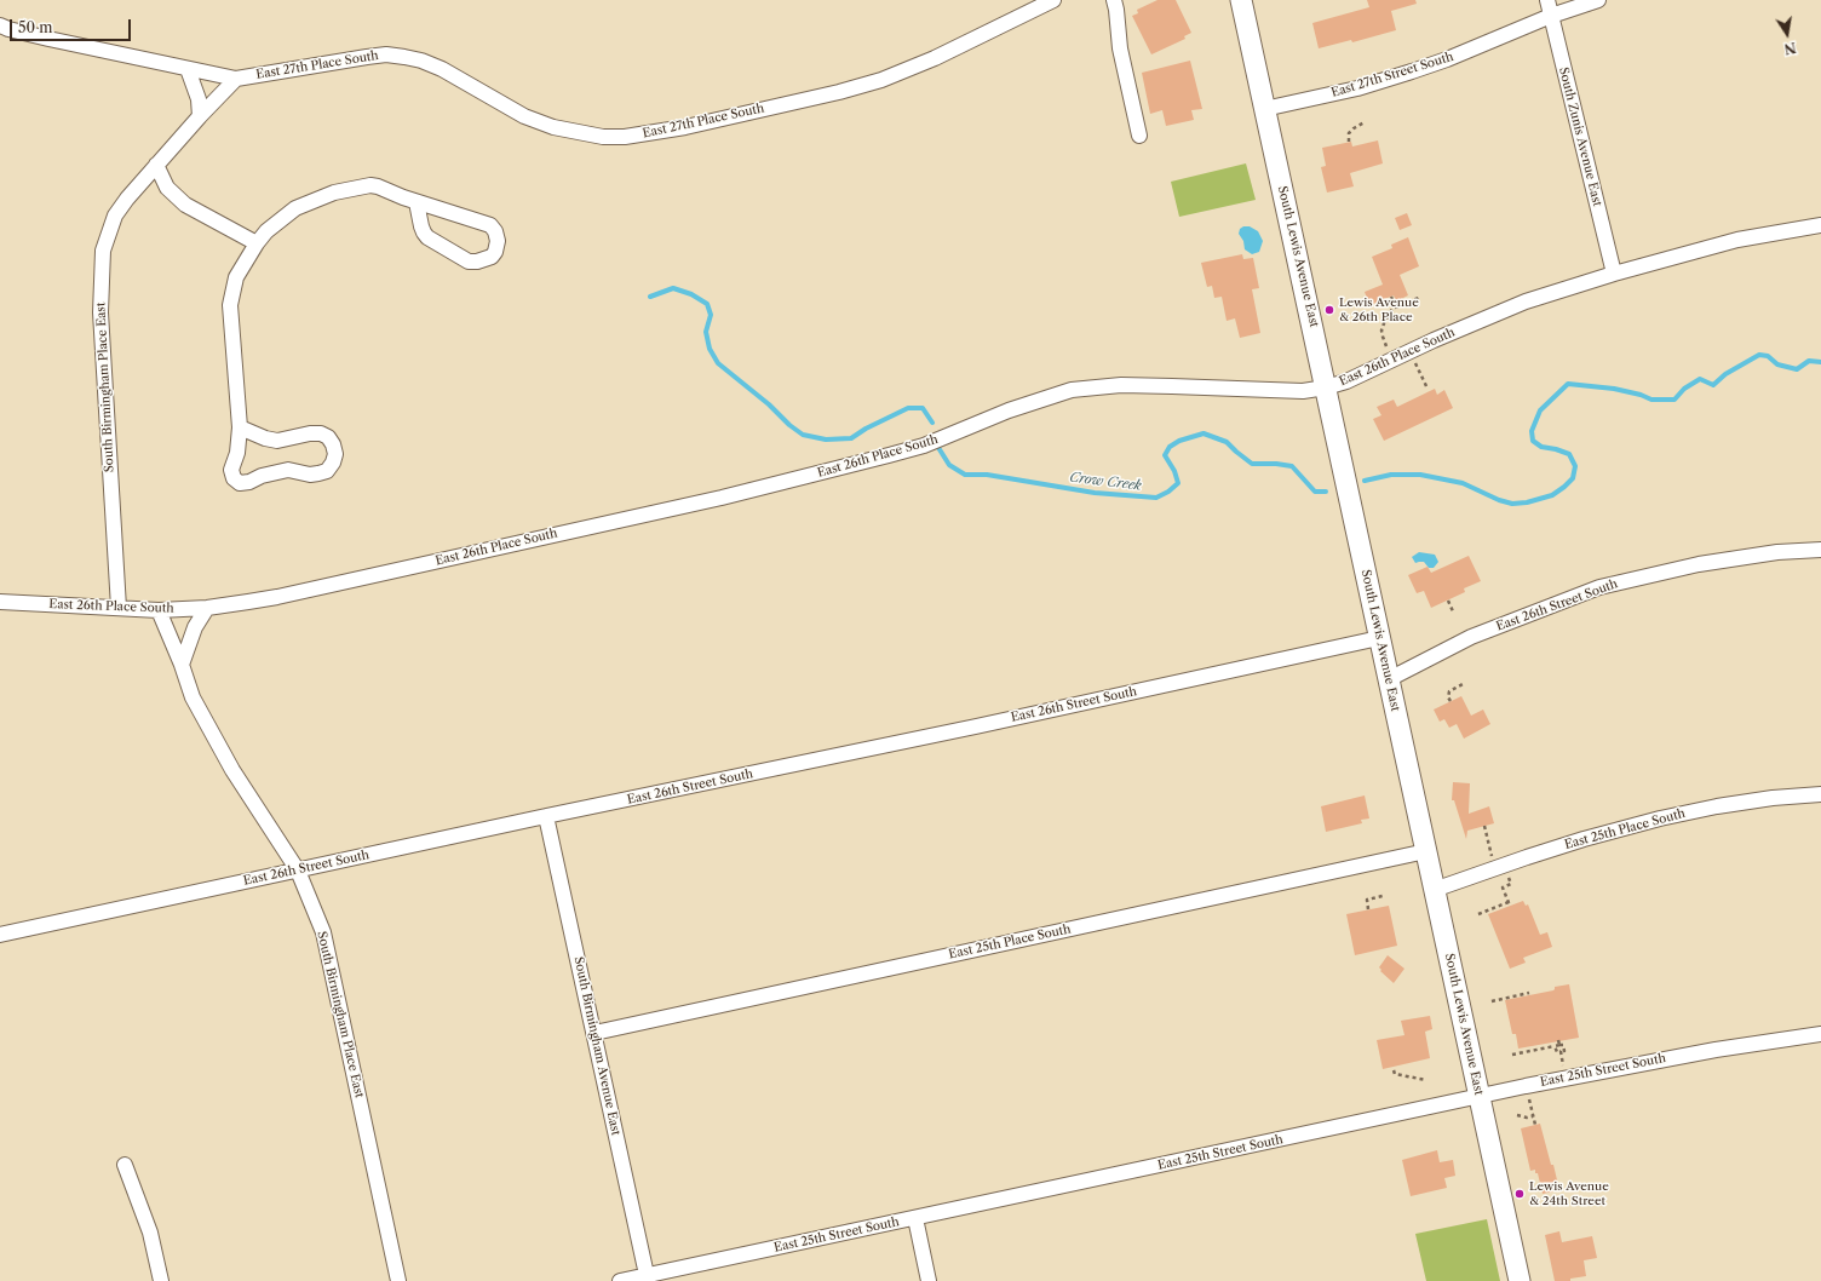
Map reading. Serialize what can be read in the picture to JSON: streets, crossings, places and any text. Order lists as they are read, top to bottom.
{
  "streets": {
    "main road": ["South Lewis Avenue East"],
    "street": [
      "East 27th Place South",
      "East 27th Street South",
      "South Zunis Avenue East",
      "East 26th Place South",
      "South Birmingham Place East",
      "East 26th Street South",
      "East 25th Place South",
      "South Birmingham Avenue East",
      "East 25th Street South"
    ]
  },
  "crossings": [
    ["East 27th Place South", "South Birmingham Place East"],
    ["East 27th Street South", "South Zunis Avenue East"],
    ["East 27th Street South", "South Lewis Avenue East"],
    ["South Zunis Avenue East", "East 26th Place South"],
    ["South Lewis Avenue East", "East 26th Place South"],
    ["South Lewis Avenue East", "East 26th Street South"],
    ["South Lewis Avenue East", "East 25th Place South"],
    ["South Lewis Avenue East", "East 25th Street South"],
    ["East 26th Place South", "South Birmingham Place East"],
    ["South Birmingham Place East", "East 26th Street South"],
    ["East 26th Street South", "South Birmingham Avenue East"],
    ["East 25th Place South", "South Birmingham Avenue East"],
    ["South Birmingham Avenue East", "East 25th Street South"]
  ],
  "water": ["Crow Creek"],
  "places": ["Lewis Avenue & 26th Place", "Lewis Avenue & 24th Street"],
  "scale_bar": "50 m",
  "north": "bottom"
}
